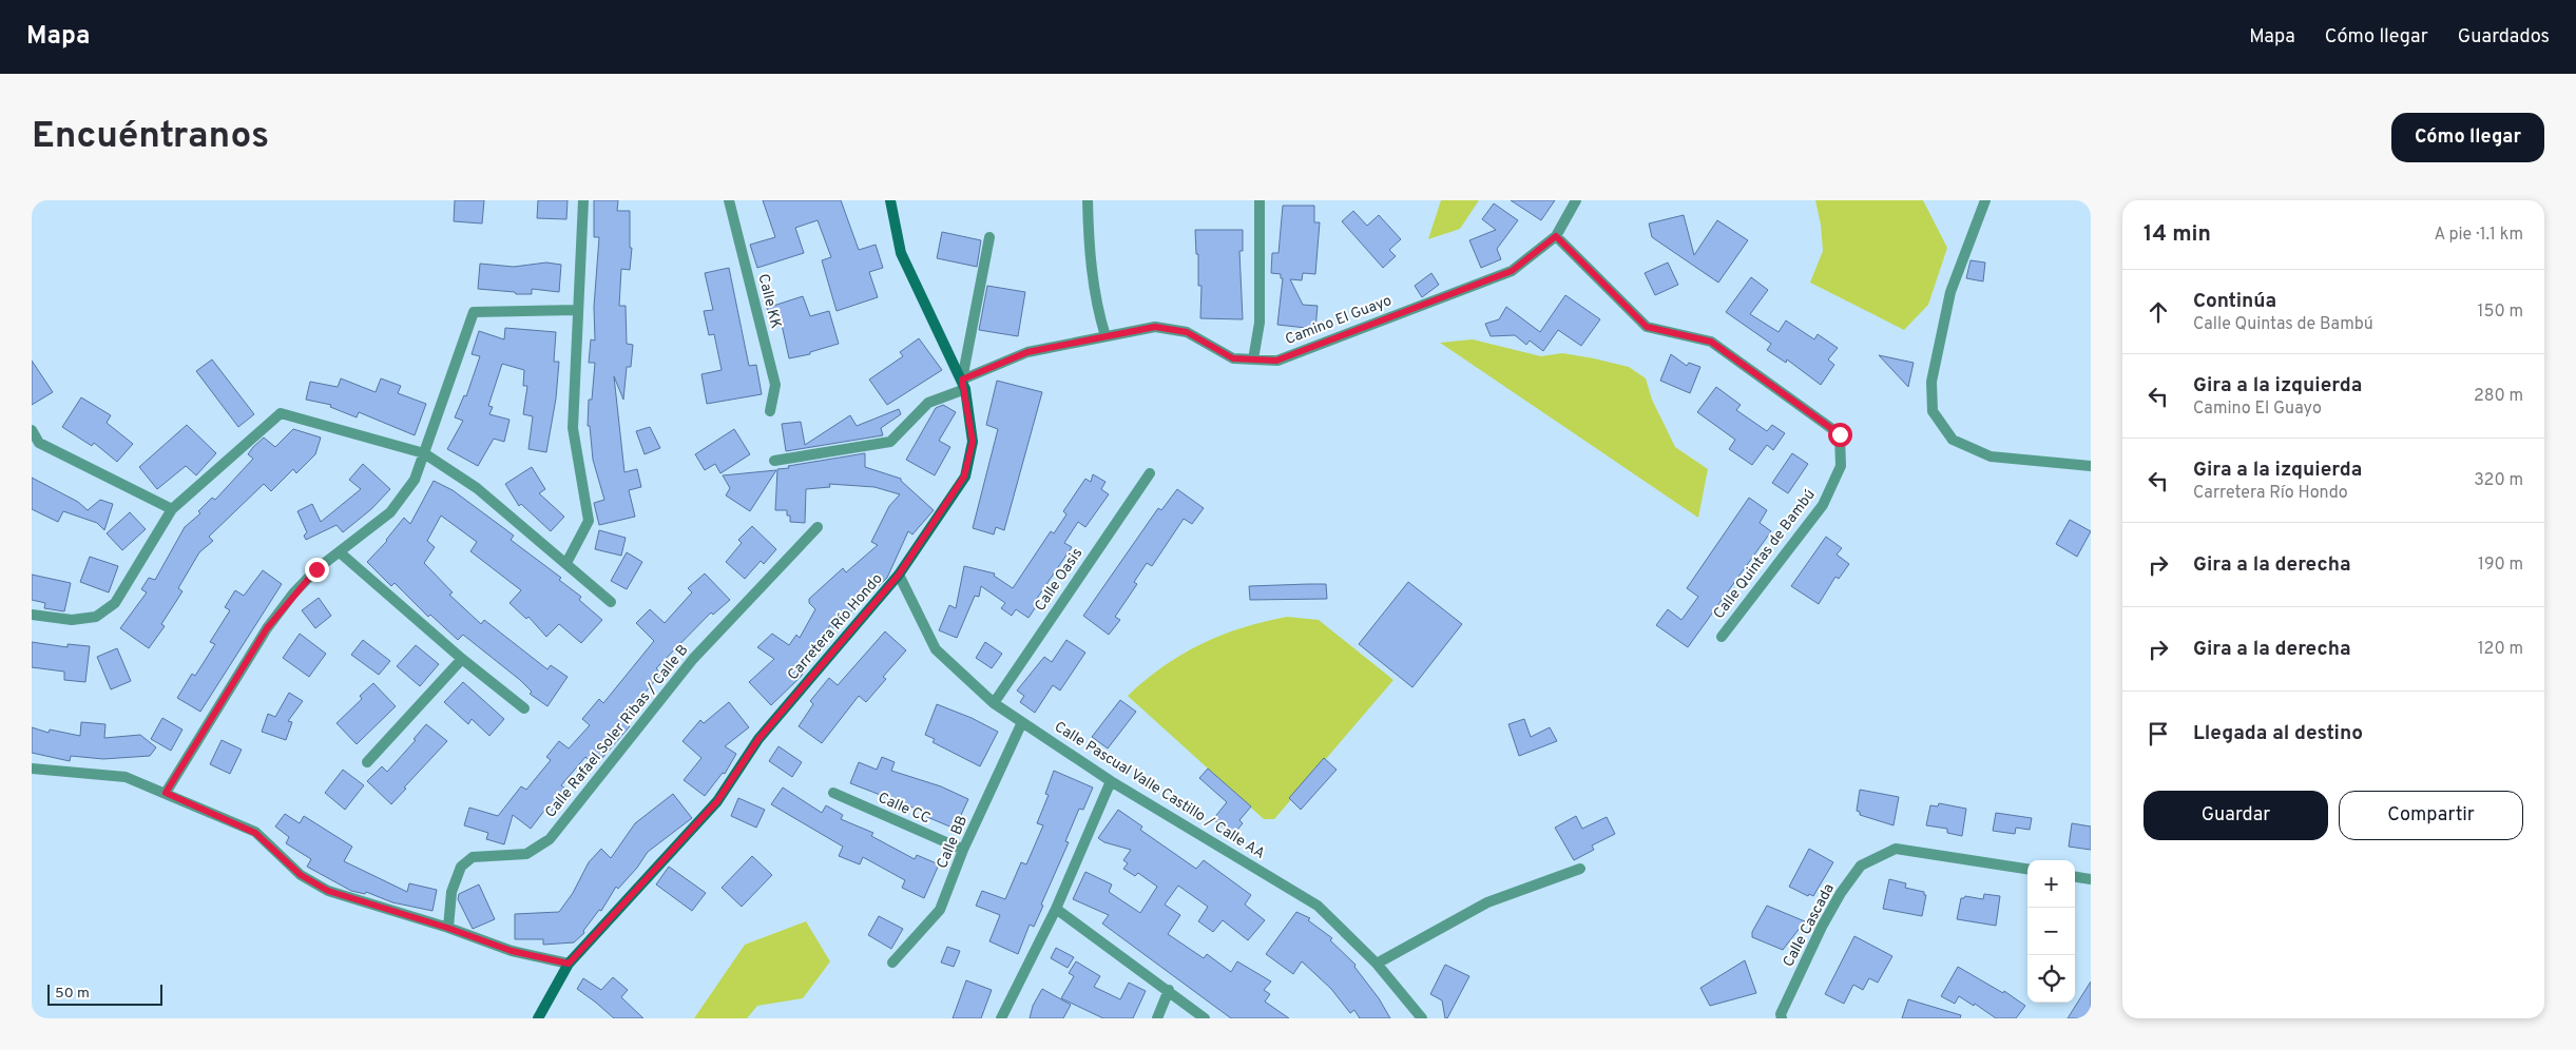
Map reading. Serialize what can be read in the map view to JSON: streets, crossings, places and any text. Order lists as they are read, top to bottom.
{
  "streets": {
    "street": [
      "Calle KK",
      "Camino El Guayo",
      "Calle Quintas de Bambú",
      "Calle Oasis",
      "Carretera Río Hondo",
      "Calle Rafael Soler Ribas / Calle B",
      "Calle Pascual Valle Castillo / Calle AA",
      "Calle CC",
      "Calle BB",
      "Calle Cascada"
    ]
  },
  "crossings": [
    ["Camino El Guayo", "Calle Quintas de Bambú"],
    ["Camino El Guayo", "Carretera Río Hondo"],
    ["Calle Oasis", "Calle Pascual Valle Castillo / Calle AA"],
    ["Carretera Río Hondo", "Calle Pascual Valle Castillo / Calle AA"],
    ["Calle Pascual Valle Castillo / Calle AA", "Calle BB"],
    ["Calle CC", "Calle BB"]
  ],
  "scale_bar": "50 m",
  "page": {
    "header": "Mapa",
    "nav": ["Mapa", "Cómo llegar", "Guardados"],
    "buttons": [
      "Cómo llegar",
      ["Guardar", "Compartir"]
    ],
    "title": "Encuéntranos",
    "heading": ["14 min", "A pie · 1.1 km"],
    "list": [
      ["Continúa", "Calle Quintas de Bambú", "150 m"],
      ["Gira a la izquierda", "Camino El Guayo", "280 m"],
      ["Gira a la izquierda", "Carretera Río Hondo", "320 m"],
      ["Gira a la derecha", "190 m"],
      ["Gira a la derecha", "120 m"],
      "Llegada al destino"
    ],
    "map_buttons": ["+", "−"],
    "scale": "50 m"
  }
}
